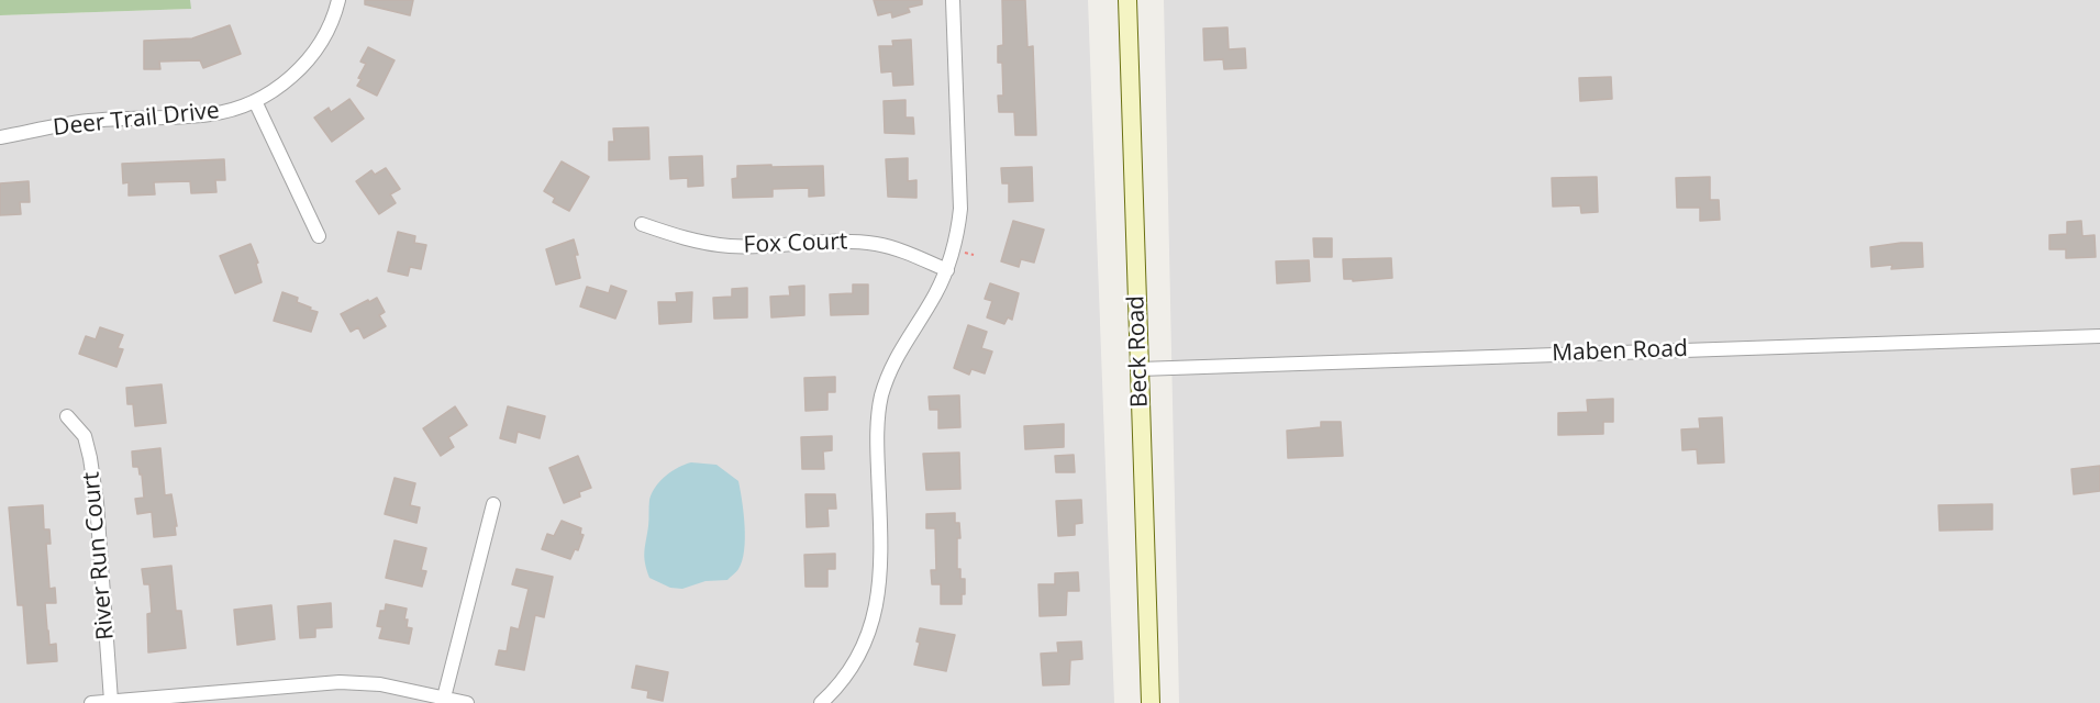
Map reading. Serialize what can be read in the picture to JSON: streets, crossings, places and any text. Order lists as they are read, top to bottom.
{
  "streets": {
    "main road": ["Beck Road"],
    "street": [
      "Deer Trail Drive",
      "Fox Court",
      "Maben Road",
      "River Run Court"
    ]
  },
  "crossings": [
    ["Beck Road", "Maben Road"]
  ]
}
